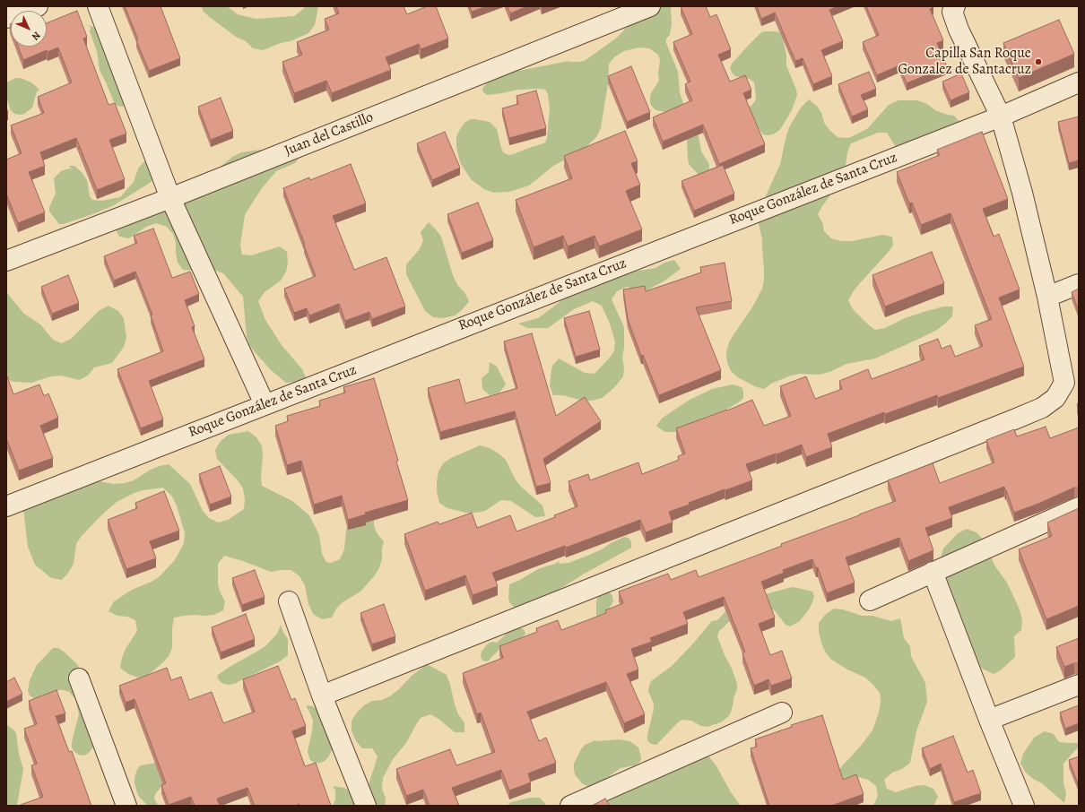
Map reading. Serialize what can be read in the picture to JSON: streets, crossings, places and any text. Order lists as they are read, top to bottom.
{
  "streets": {
    "street": ["Juan del Castillo", "Roque González de Santa Cruz"]
  },
  "places": ["Capilla San Roque Gonzalez de Santacruz"],
  "north": "bottom right"
}
